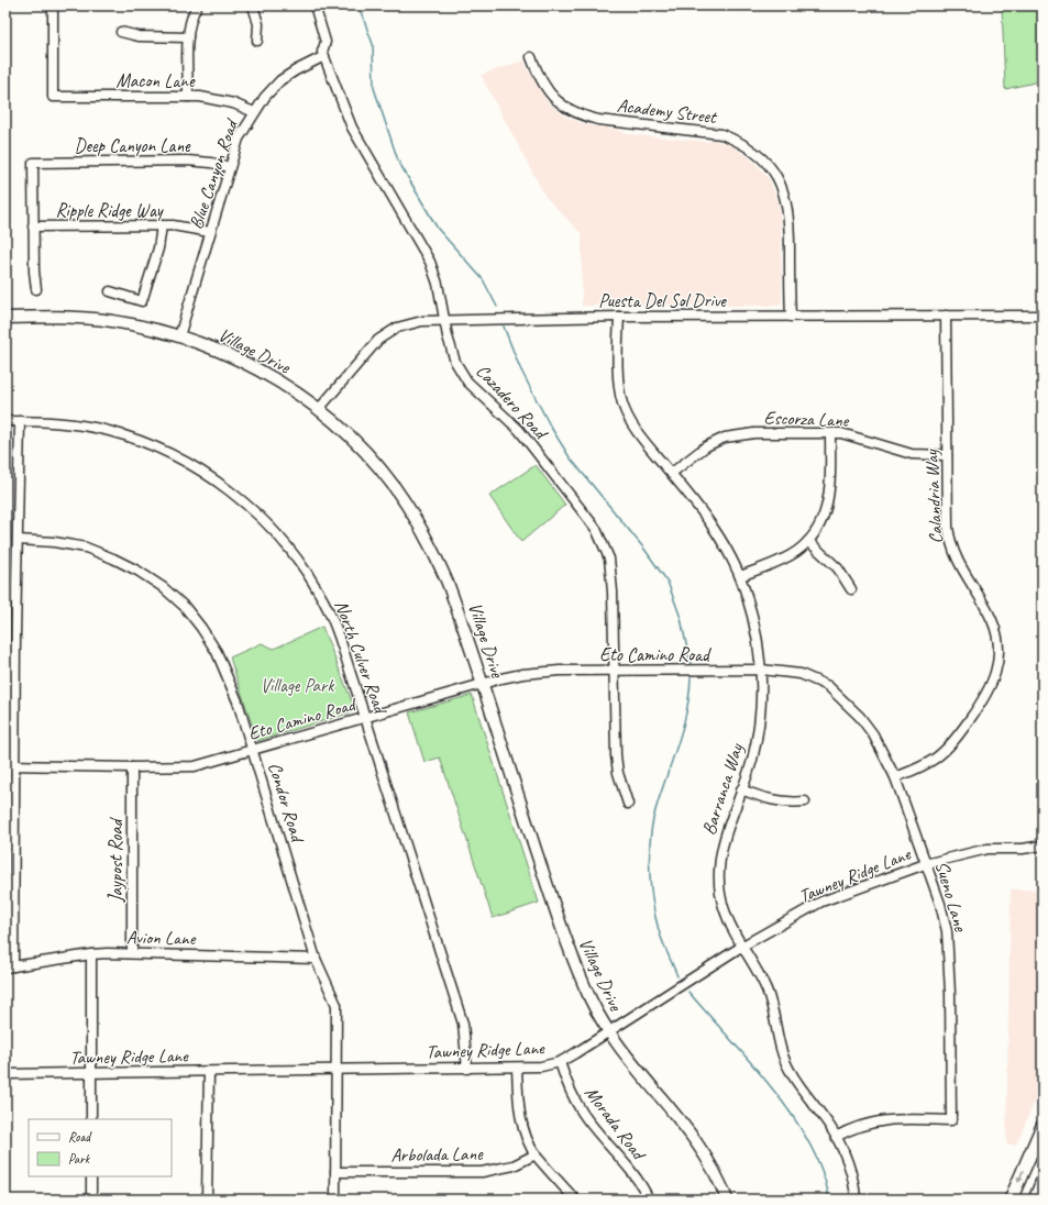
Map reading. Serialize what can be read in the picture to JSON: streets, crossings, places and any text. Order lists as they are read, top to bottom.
{
  "streets": {
    "main road": ["Village Drive"],
    "street": [
      "Macon Lane",
      "Academy Street",
      "Deep Canyon Lane",
      "Blue Canyon Road",
      "Ripple Ridge Way",
      "Puesta Del Sol Drive",
      "Cazadero Road",
      "Escorza Lane",
      "Calandria Way",
      "Eto Camino Road",
      "North Culver Road",
      "Barranca Way",
      "Condor Road",
      "Jaypost Road",
      "Tawney Ridge Lane",
      "Sueno Lane",
      "Avion Lane",
      "Morada Road",
      "Arbolada Lane"
    ]
  },
  "crossings": [
    ["Macon Lane", "Blue Canyon Road"],
    ["Academy Street", "Puesta Del Sol Drive"],
    ["Deep Canyon Lane", "Blue Canyon Road"],
    ["Deep Canyon Lane", "Ripple Ridge Way"],
    ["Blue Canyon Road", "Ripple Ridge Way"],
    ["Blue Canyon Road", "Village Drive"],
    ["Blue Canyon Road", "Cazadero Road"],
    ["Puesta Del Sol Drive", "Village Drive"],
    ["Puesta Del Sol Drive", "Cazadero Road"],
    ["Puesta Del Sol Drive", "Calandria Way"],
    ["Puesta Del Sol Drive", "Barranca Way"],
    ["Village Drive", "Eto Camino Road"],
    ["Village Drive", "Tawney Ridge Lane"],
    ["Cazadero Road", "Eto Camino Road"],
    ["Escorza Lane", "Calandria Way"],
    ["Escorza Lane", "Barranca Way"],
    ["Calandria Way", "Sueno Lane"],
    ["Eto Camino Road", "North Culver Road"],
    ["Eto Camino Road", "Barranca Way"],
    ["Eto Camino Road", "Condor Road"],
    ["Eto Camino Road", "Jaypost Road"],
    ["Eto Camino Road", "Sueno Lane"],
    ["North Culver Road", "Tawney Ridge Lane"],
    ["Barranca Way", "Tawney Ridge Lane"],
    ["Barranca Way", "Sueno Lane"],
    ["Condor Road", "Tawney Ridge Lane"],
    ["Condor Road", "Avion Lane"],
    ["Condor Road", "Arbolada Lane"],
    ["Jaypost Road", "Avion Lane"],
    ["Tawney Ridge Lane", "Sueno Lane"],
    ["Tawney Ridge Lane", "Morada Road"]
  ],
  "parks": ["Village Park"],
  "legend": ["Road", "Park"]
}
